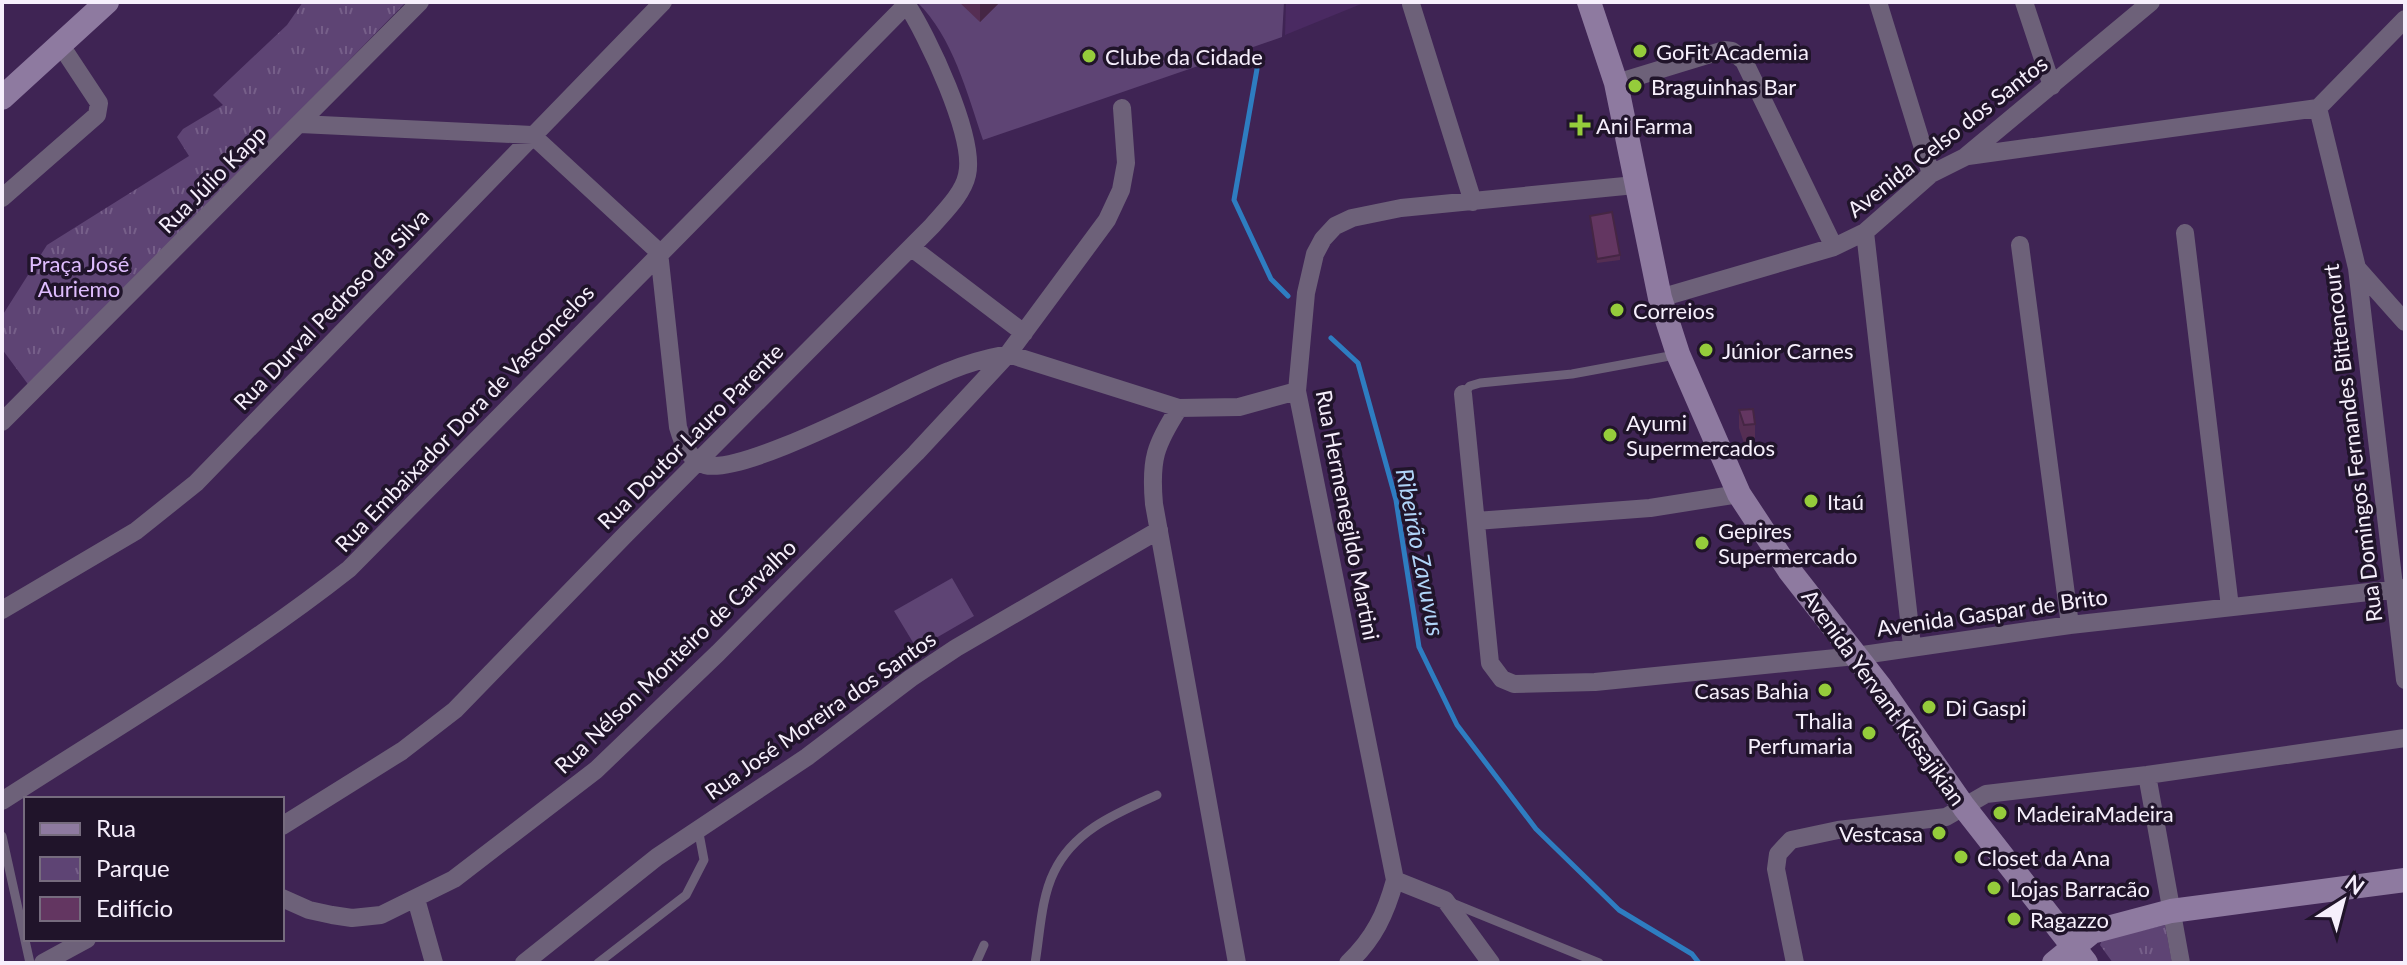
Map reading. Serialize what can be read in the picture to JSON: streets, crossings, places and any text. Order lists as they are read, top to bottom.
{
  "streets": {
    "main road": ["Avenida Yervant Kissajikian"],
    "street": [
      "Avenida Celso dos Santos",
      "Rua Júlio Kapp",
      "Rua Durval Pedroso da Silva",
      "Rua Embaixador Dora de Vasconcelos",
      "Rua Doutor Lauro Parente",
      "Rua Domingos Fernandes Bittencourt",
      "Rua Hermenegildo Martini",
      "Avenida Gaspar de Brito",
      "Rua Nélson Monteiro de Carvalho",
      "Rua José Moreira dos Santos"
    ]
  },
  "crossings": [
    ["Avenida Celso dos Santos", "Avenida Yervant Kissajikian"],
    ["Rua Embaixador Dora de Vasconcelos", "Rua Doutor Lauro Parente"],
    ["Rua Domingos Fernandes Bittencourt", "Avenida Gaspar de Brito"],
    ["Rua Hermenegildo Martini", "Avenida Yervant Kissajikian"],
    ["Avenida Gaspar de Brito", "Avenida Yervant Kissajikian"]
  ],
  "water": ["Ribeirão Zavuvus"],
  "parks": ["Praça José Auriemo"],
  "places": {
    "other": [
      "GoFit Academia",
      "Clube da Cidade",
      "Braguinhas Bar",
      "Correios",
      "Júnior Carnes",
      "Ayumi Supermercados",
      "Itaú",
      "Gepires Supermercado",
      "Casas Bahia",
      "Di Gaspi",
      "Thalia Perfumaria",
      "MadeiraMadeira",
      "Vestcasa",
      "Closet da Ana",
      "Lojas Barracão",
      "Ragazzo"
    ],
    "health": ["Ani Farma"]
  },
  "legend": ["Rua", "Parque", "Edifício"],
  "north": "top right"
}
